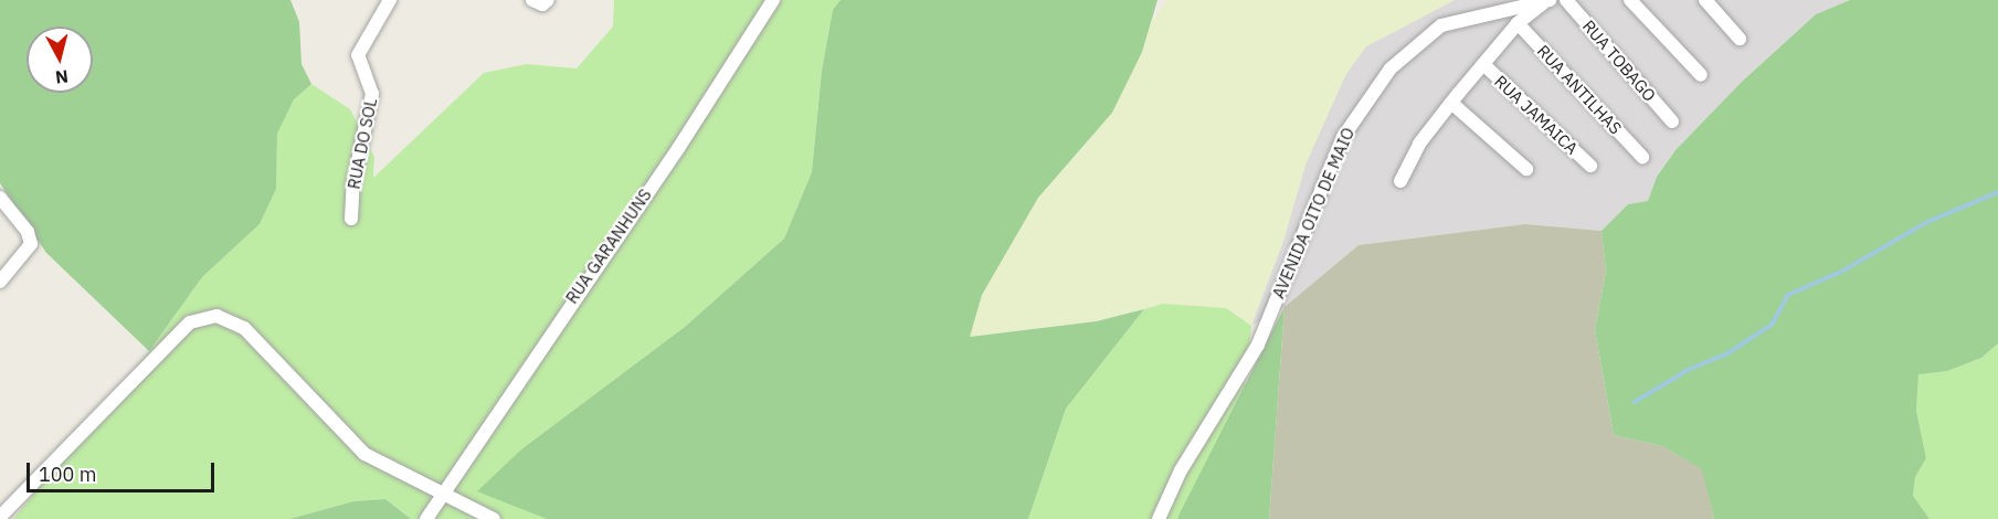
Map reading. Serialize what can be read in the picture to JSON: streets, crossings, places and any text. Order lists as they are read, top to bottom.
{
  "streets": {
    "street": [
      "RUA TOBAGO",
      "RUA ANTILHAS",
      "RUA JAMAICA",
      "RUA DO SOL",
      "AVENIDA OITO DE MAIO",
      "RUA GARANHUNS"
    ]
  },
  "scale_bar": "100 m",
  "north": "bottom"
}
